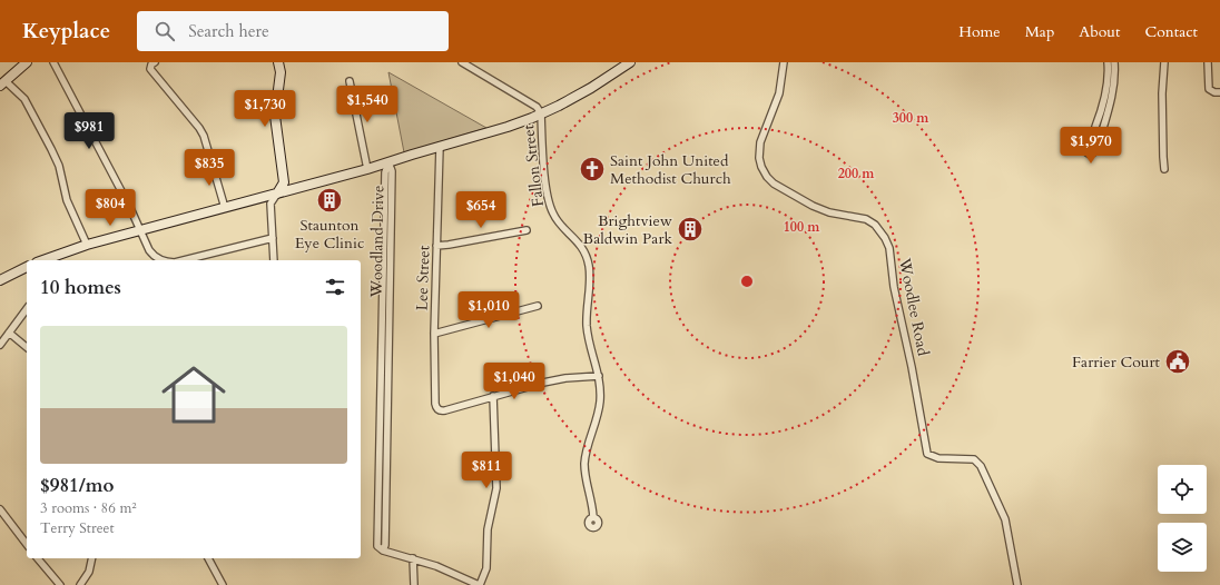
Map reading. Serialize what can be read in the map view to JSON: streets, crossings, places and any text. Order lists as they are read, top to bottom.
{
  "streets": {
    "street": [
      "Fallon Street",
      "Woodland Drive",
      "Lee Street",
      "Woodlee Road"
    ]
  },
  "places": {
    "church": ["Saint John United Methodist Church"],
    "building": ["Staunton Eye Clinic", "Brightview Baldwin Park"],
    "public building": ["Farrier Court"]
  },
  "page": {
    "header": "Keyplace",
    "search": "Search here",
    "nav": [
      "Home",
      "Map",
      "About",
      "Contact"
    ],
    "price": [
      "$1,540",
      "$1,730",
      "$981",
      "$1,970",
      "$835",
      "$804",
      "$654",
      "$1,010",
      "$1,040",
      "$811"
    ],
    "heading": "10 homes",
    "list": [
      {
        "name": "$981/mo",
        "note": "3 rooms · 86 m² · Terry Street"
      }
    ]
  },
  "rings": ["300 m", "200 m", "100 m"]
}
